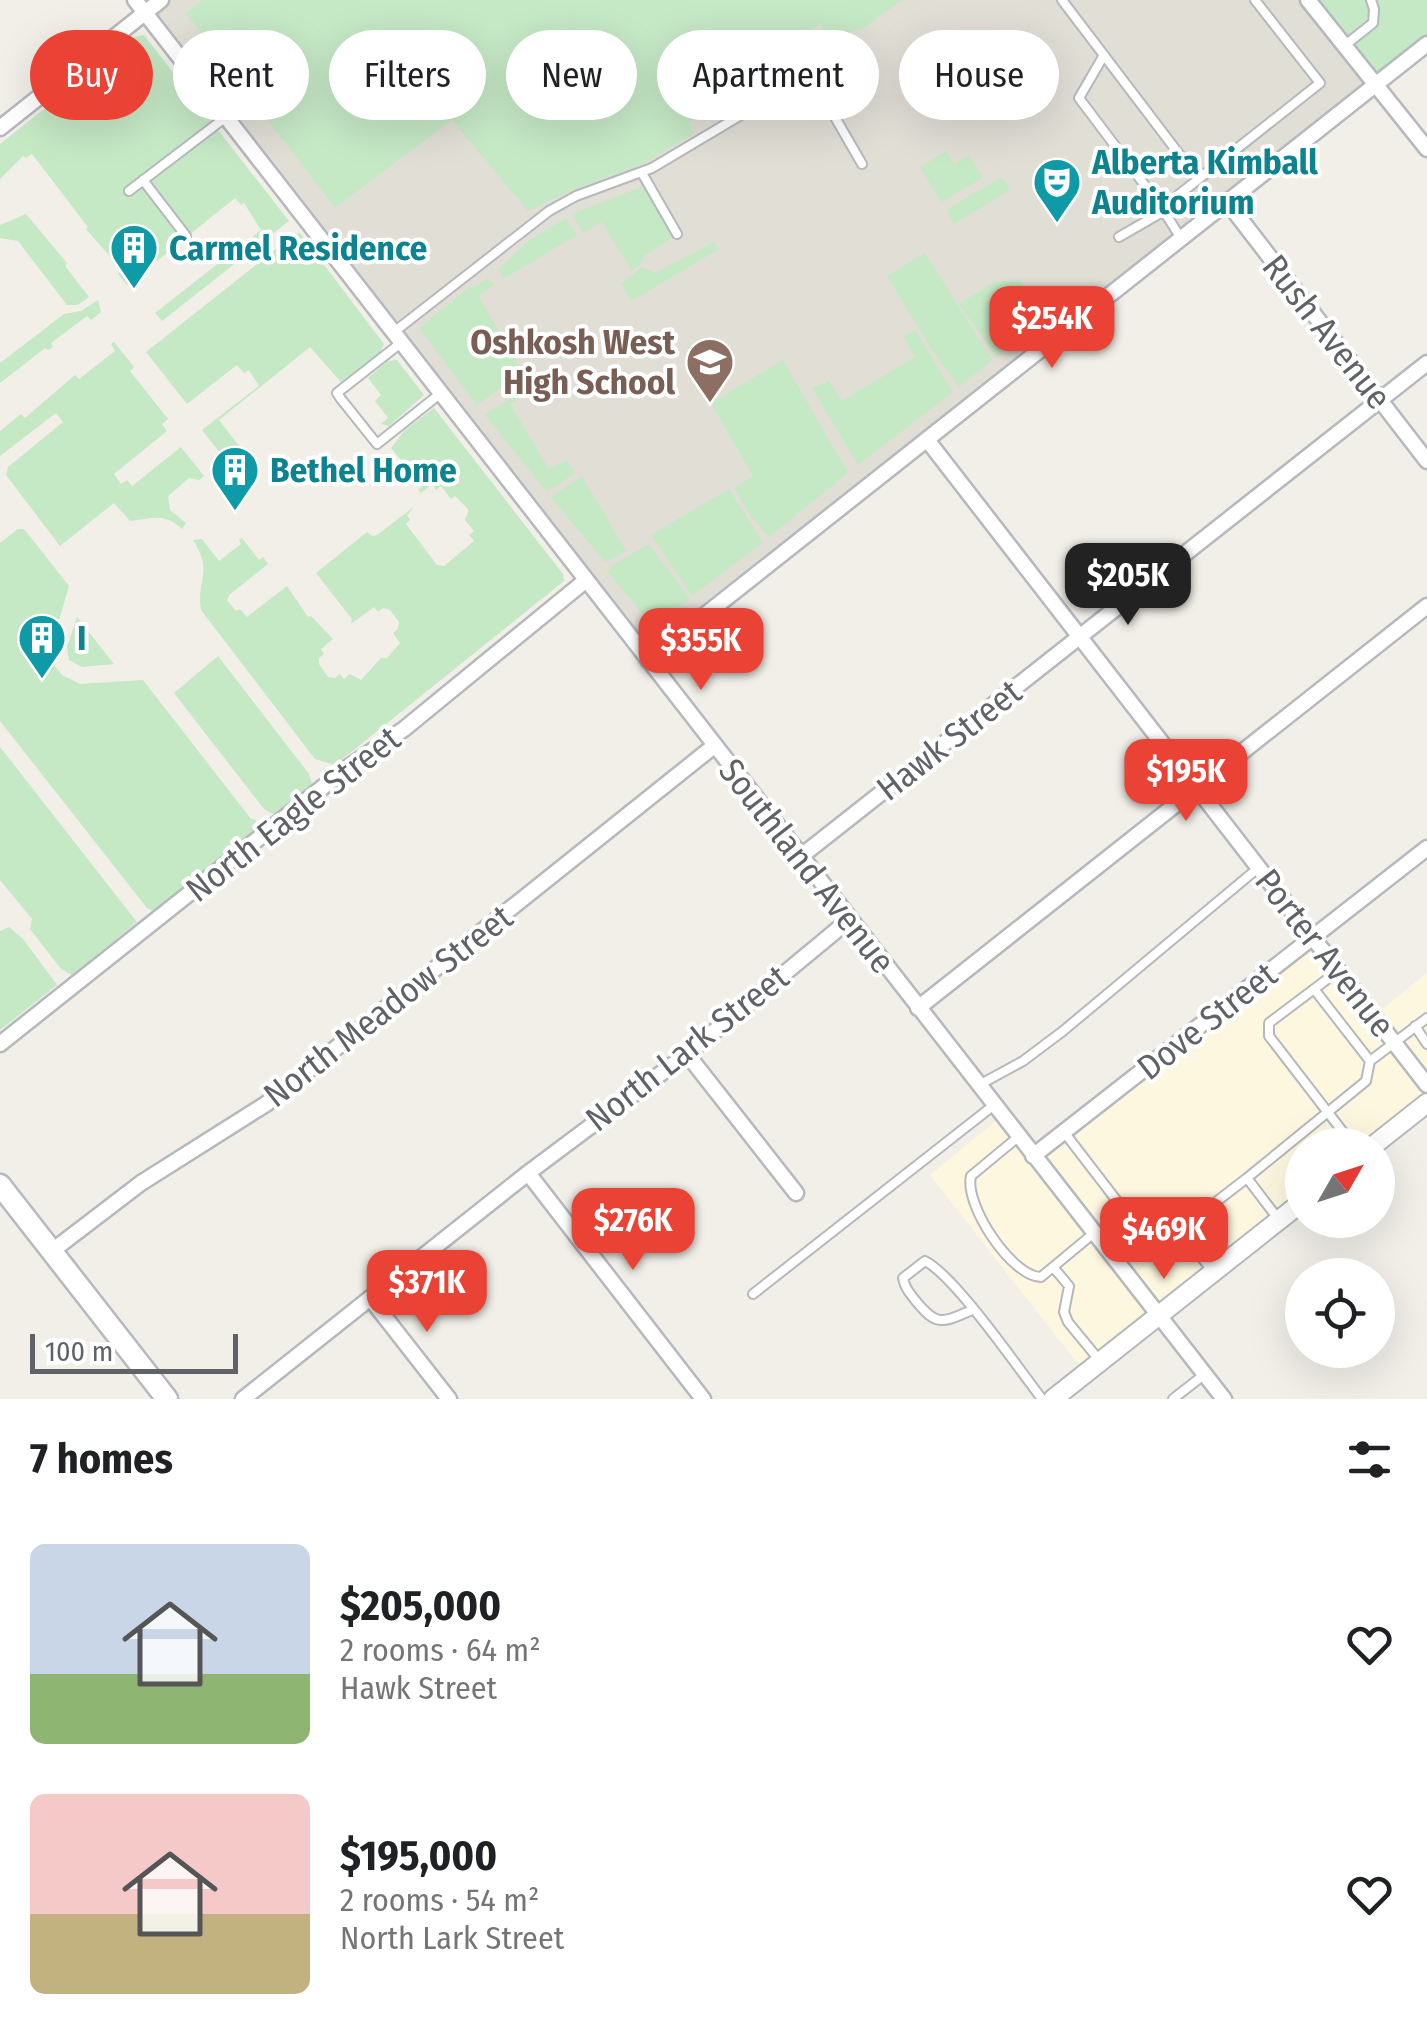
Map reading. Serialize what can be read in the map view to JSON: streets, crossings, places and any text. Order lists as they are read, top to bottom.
{
  "streets": {
    "street": [
      "Rush Avenue",
      "Hawk Street",
      "North Eagle Street",
      "Southland Avenue",
      "Porter Avenue",
      "North Meadow Street",
      "Dove Street",
      "North Lark Street"
    ]
  },
  "crossings": [
    ["Rush Avenue", "Hawk Street"],
    ["Hawk Street", "Southland Avenue"],
    ["Hawk Street", "Porter Avenue"],
    ["North Eagle Street", "Southland Avenue"],
    ["Southland Avenue", "North Meadow Street"],
    ["Southland Avenue", "Dove Street"],
    ["Southland Avenue", "North Lark Street"],
    ["Porter Avenue", "Dove Street"]
  ],
  "places": {
    "theatre": ["Alberta Kimball Auditorium"],
    "building": ["Carmel Residence", "Bethel Home", "I"],
    "school or university": ["Oshkosh West High School"]
  },
  "scale_bar": "100 m",
  "north": "top right",
  "page": {
    "chip": [
      "Buy",
      "Rent",
      "Filters",
      "New",
      "Apartment",
      "House"
    ],
    "price": [
      "$254K",
      "$205K",
      "$355K",
      "$195K",
      "$276K",
      "$469K",
      "$371K"
    ],
    "scale": "100 m",
    "heading": "7 homes",
    "list": [
      {
        "name": "$205,000",
        "note": "2 rooms · 64 m² · Hawk Street"
      },
      {
        "name": "$195,000",
        "note": "2 rooms · 54 m² · North Lark Street"
      }
    ]
  }
}
